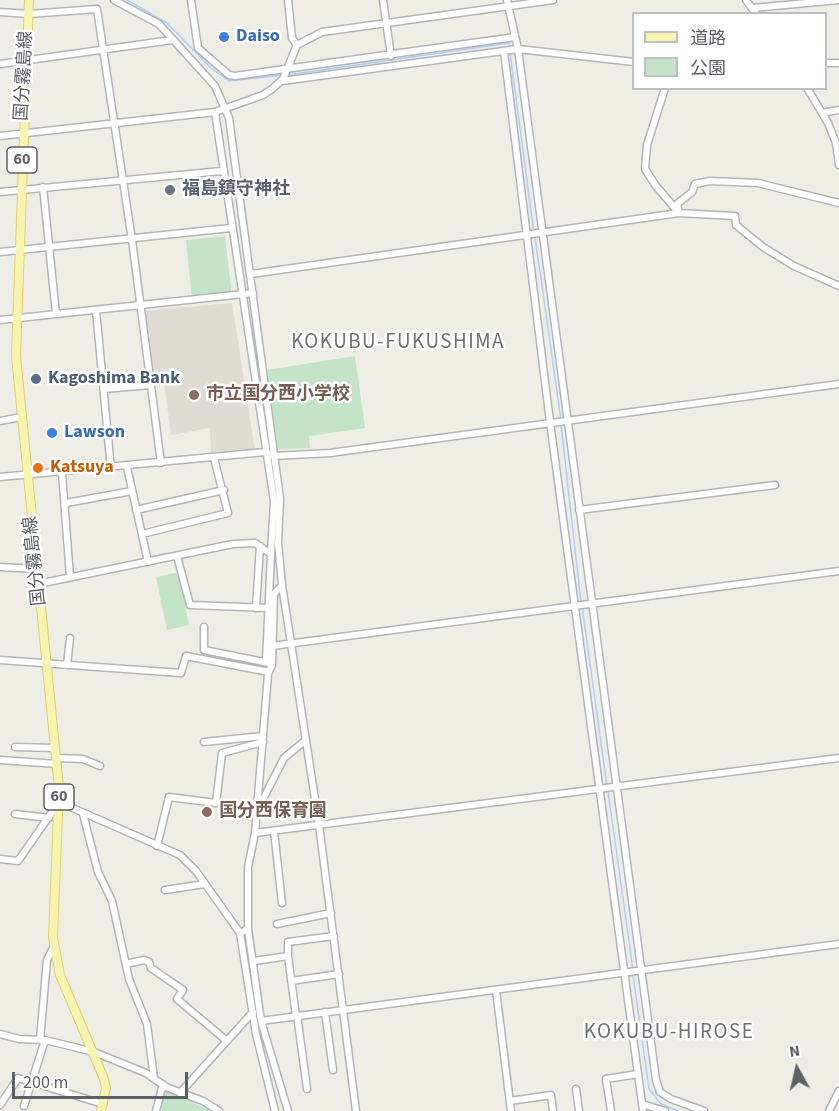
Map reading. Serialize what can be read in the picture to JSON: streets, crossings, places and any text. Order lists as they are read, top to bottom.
{
  "streets": {
    "main road": ["国分霧島線", "60"]
  },
  "districts": ["KOKUBU-FUKUSHIMA", "KOKUBU-HIROSE"],
  "places": [
    "Daiso",
    "福島鎮守神社",
    "Kagoshima Bank",
    "市立国分西小学校",
    "Lawson",
    "Katsuya",
    "国分西保育園"
  ],
  "legend": ["道路", "公園"],
  "scale_bar": "200 m",
  "north": "top"
}
